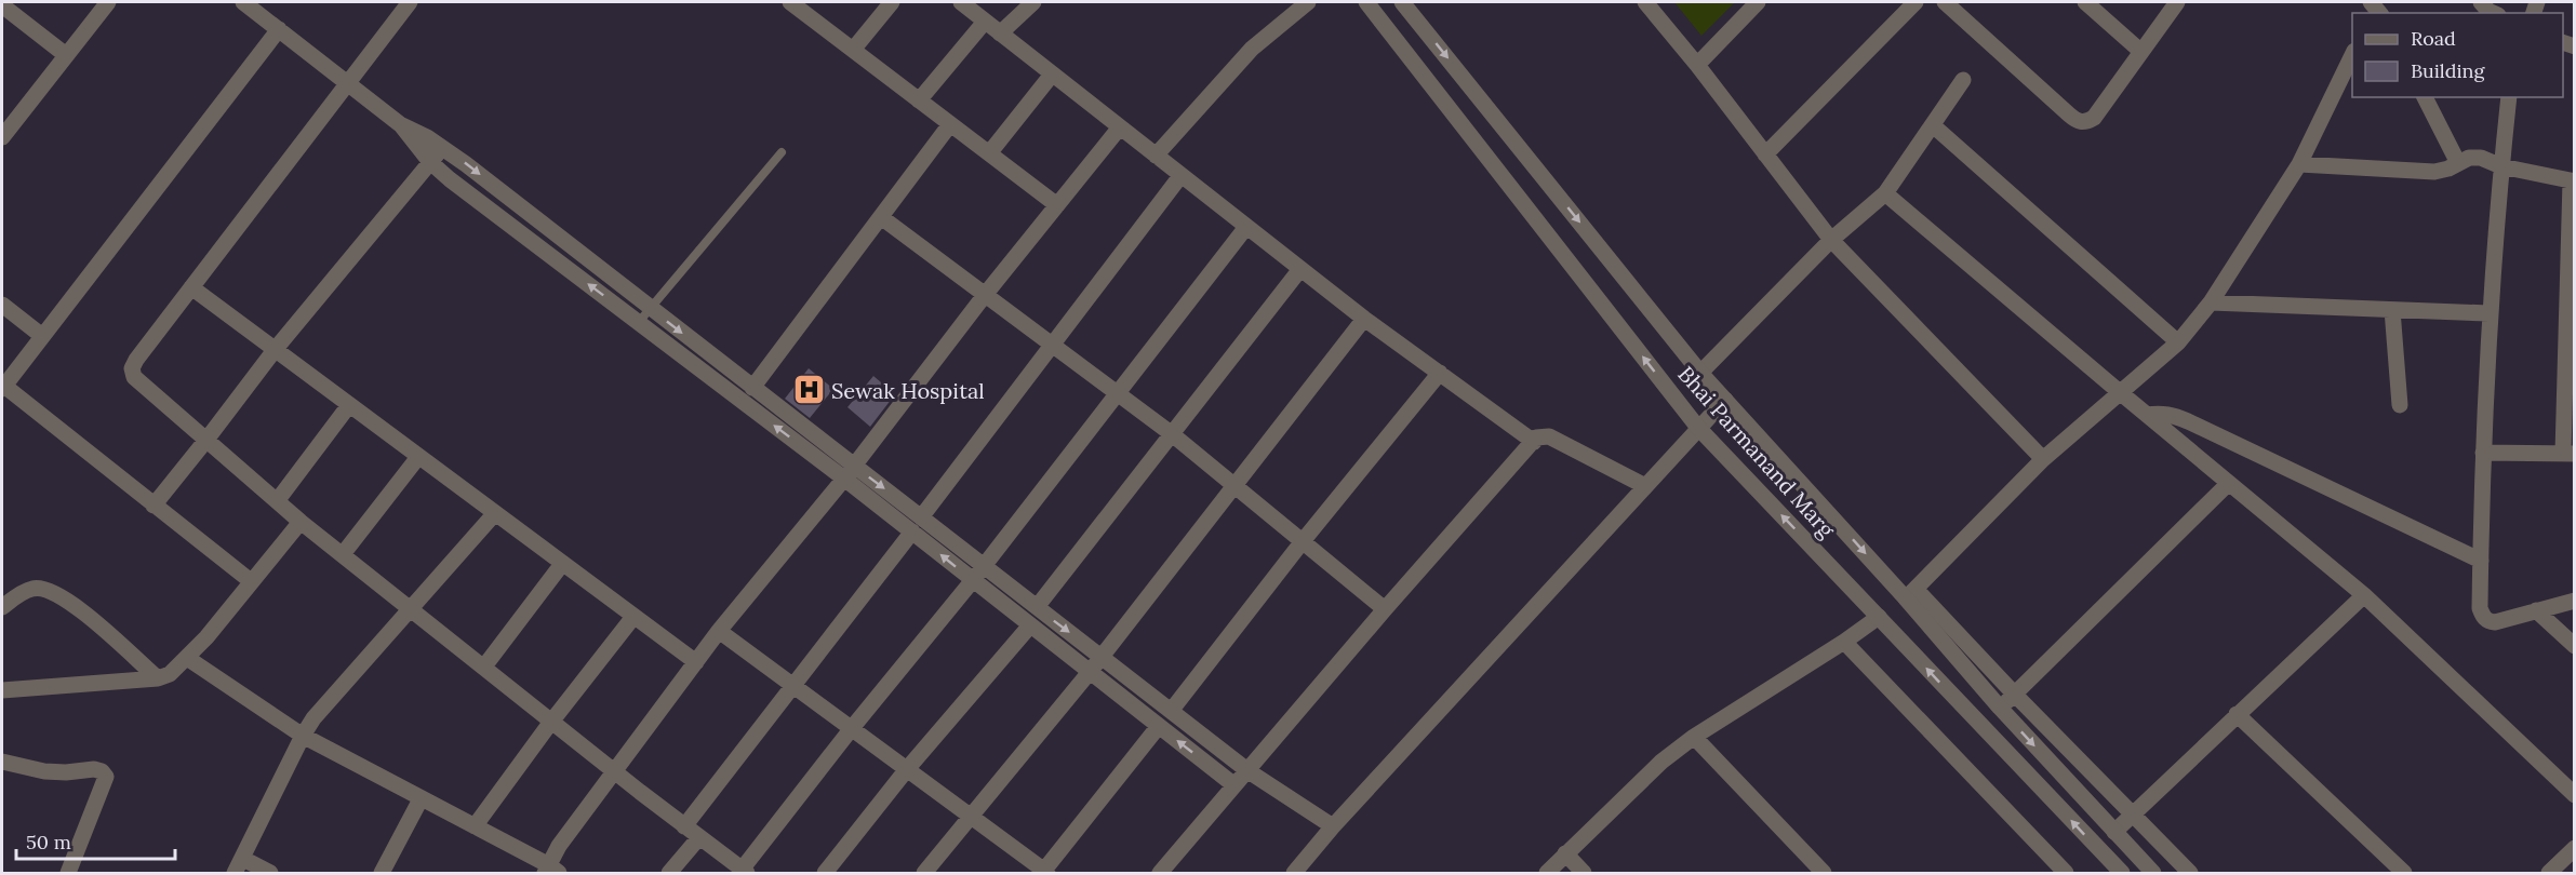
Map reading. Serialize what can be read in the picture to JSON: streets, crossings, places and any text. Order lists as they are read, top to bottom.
{
  "streets": {
    "street": ["Bhai Parmanand Marg"]
  },
  "places": {
    "hospital": ["Sewak Hospital"]
  },
  "legend": ["Road", "Building"],
  "scale_bar": "50 m"
}
